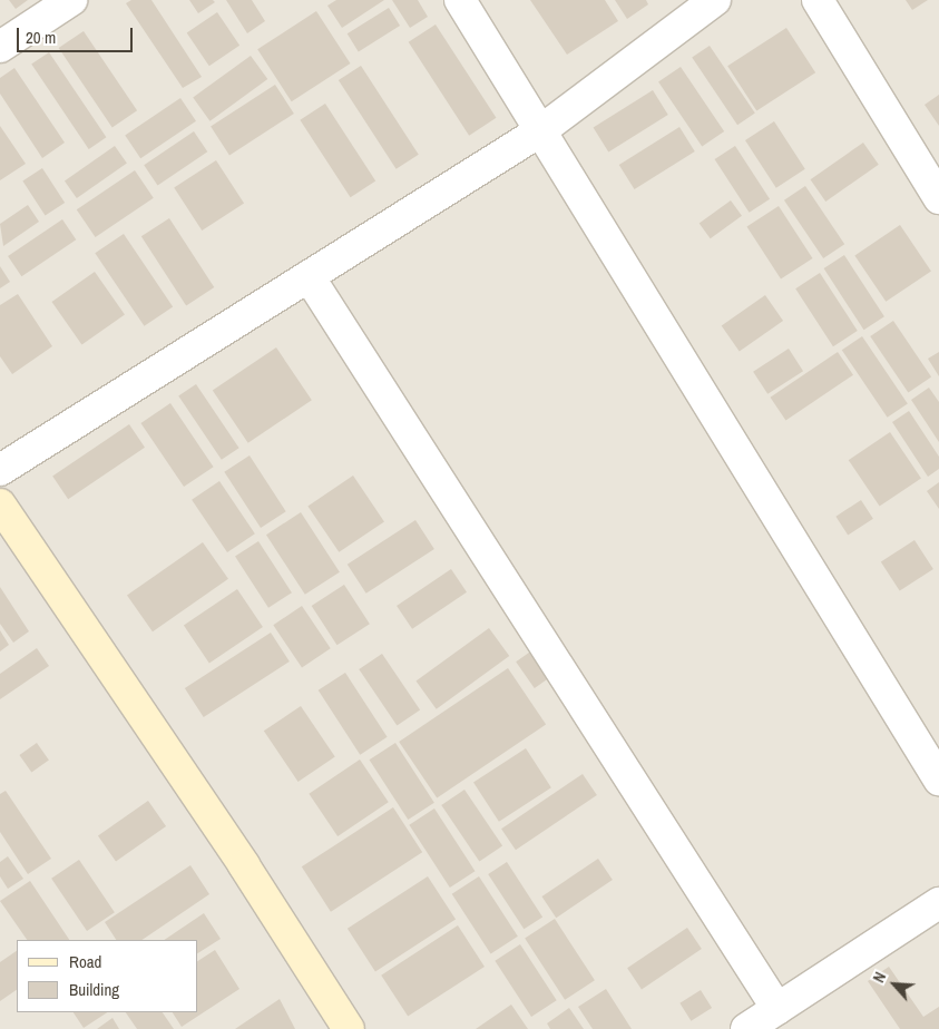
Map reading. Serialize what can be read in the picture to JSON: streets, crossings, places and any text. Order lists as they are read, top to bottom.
{
  "legend": ["Road", "Building"],
  "scale_bar": "20 m",
  "north": "top left"
}
